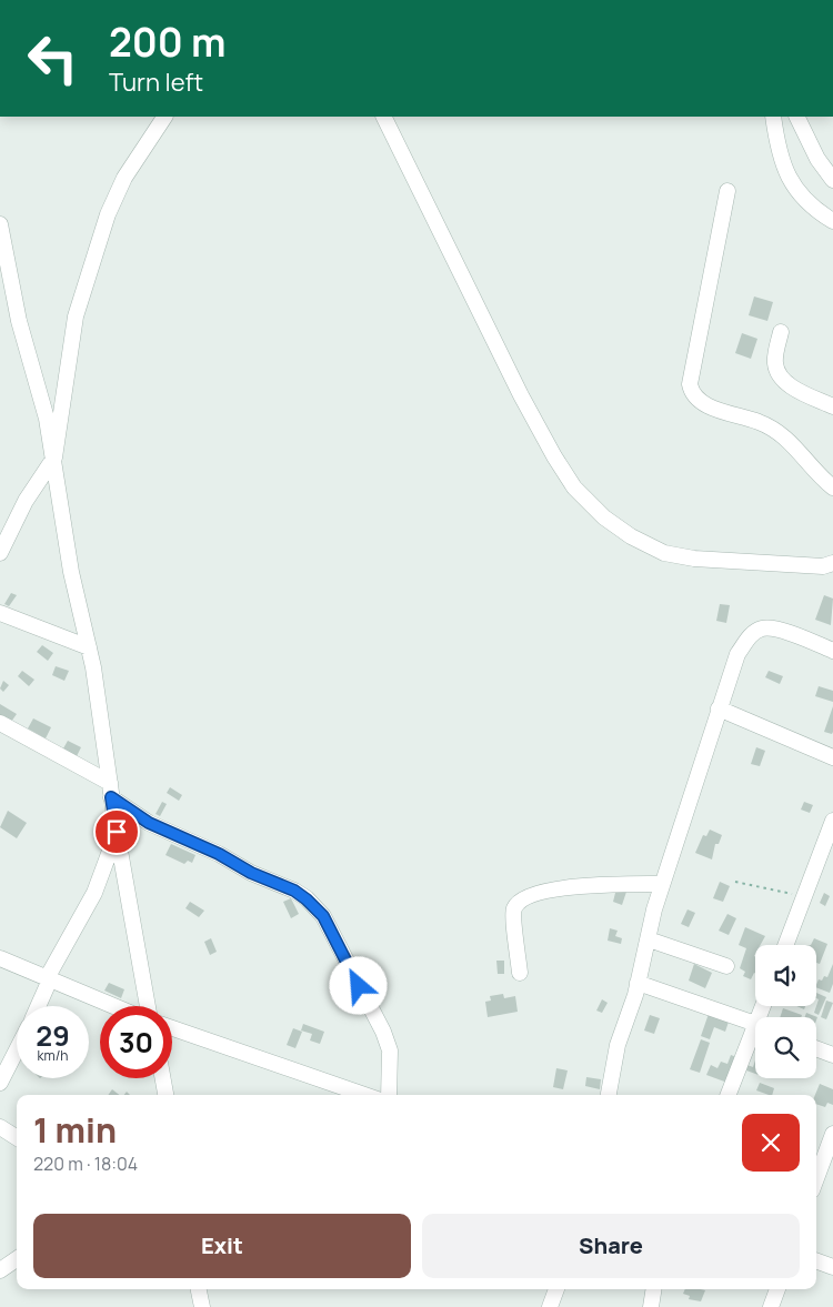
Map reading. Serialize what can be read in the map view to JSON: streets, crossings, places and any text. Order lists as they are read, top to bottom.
{
  "page": {
    "turn": ["200 m", "Turn left"],
    "speed": "29 km/h",
    "limit": "30",
    "heading": ["1 min", "220 m · 18:04"],
    "buttons": ["Exit", "Share"]
  }
}
